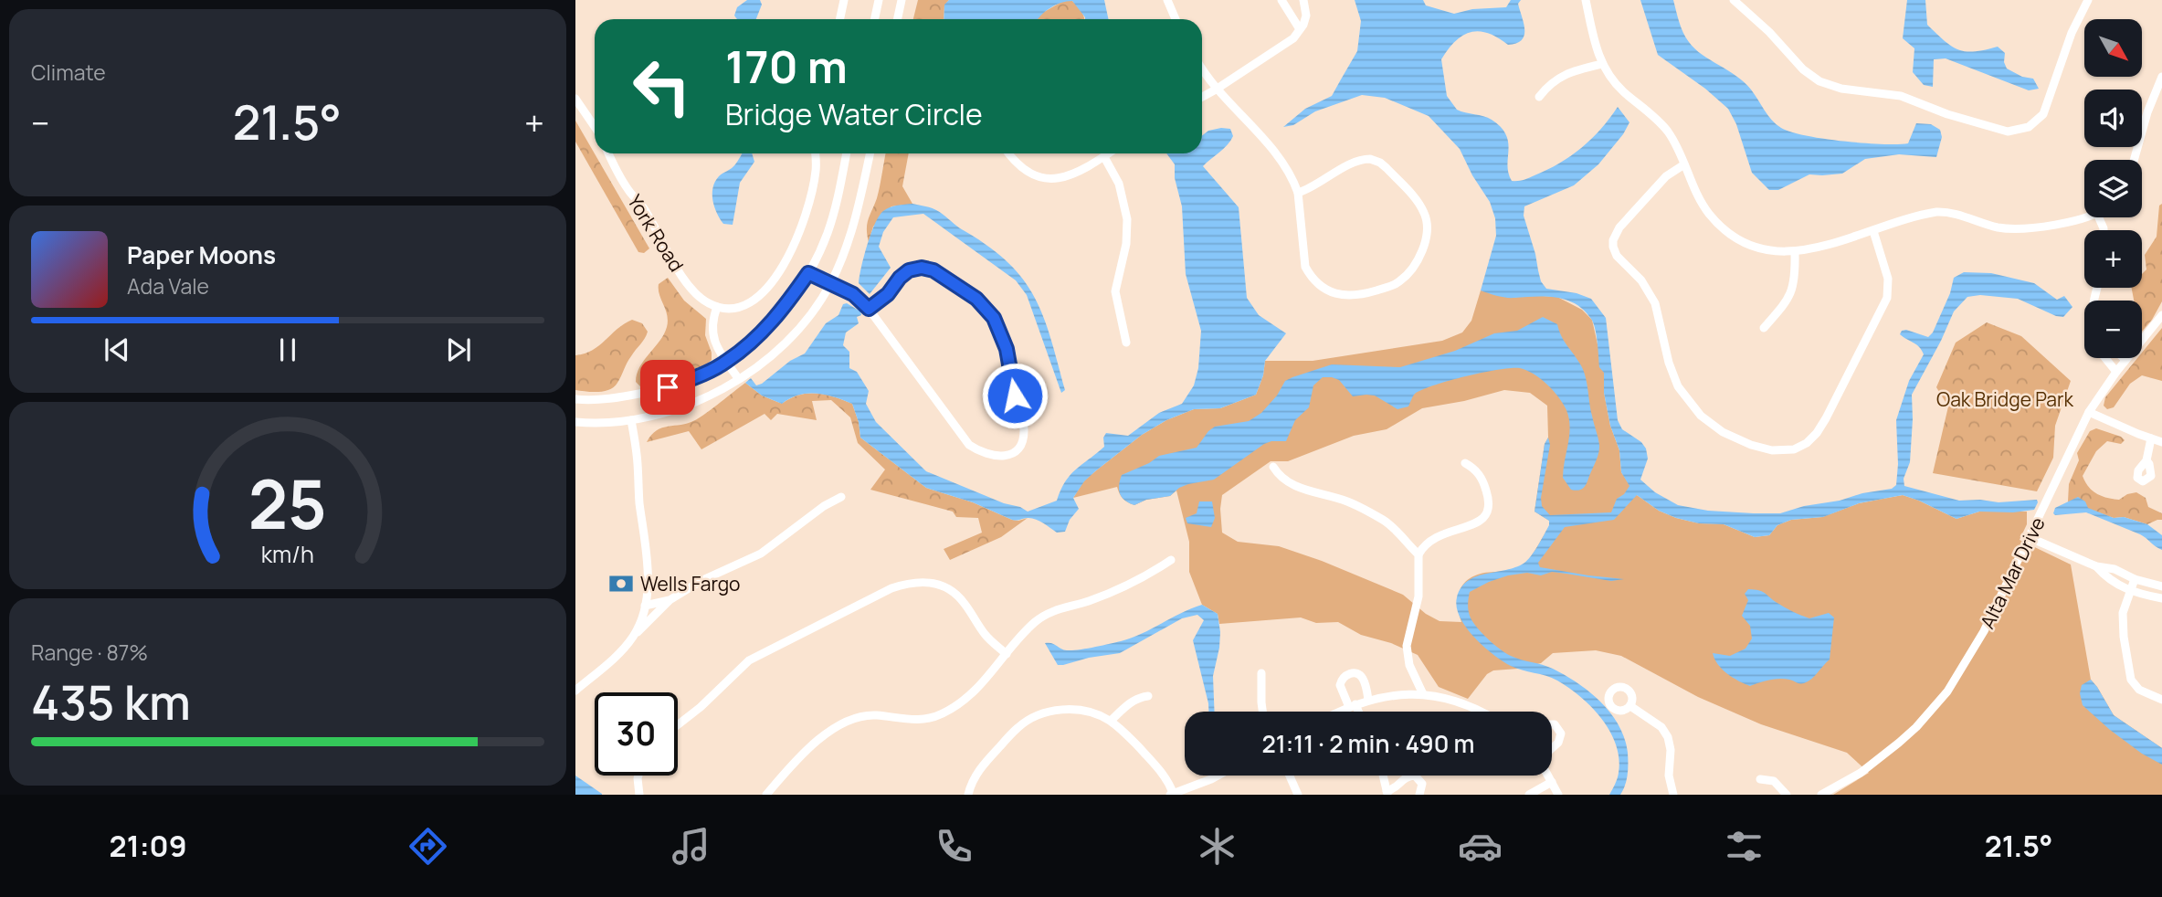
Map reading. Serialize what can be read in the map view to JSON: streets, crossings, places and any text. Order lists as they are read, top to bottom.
{
  "streets": {
    "street": ["York Road", "Alta Mar Drive"]
  },
  "parks": ["Oak Bridge Park"],
  "places": {
    "bank": ["Wells Fargo"]
  },
  "north": "bottom right",
  "page": {
    "tile": [
      "Climate",
      ["Range · 87%", "435 km"]
    ],
    "map_buttons": ["+", "−"],
    "turn": ["170 m", "Bridge Water Circle"],
    "heat": ["−", "21.5°", "+"],
    "song": ["Paper Moons", "Ada Vale"],
    "limit": "30",
    "trip": "21:11 · 2 min · 490 m",
    "tabs": ["21:09", "21.5°"],
    "gauge": ["25", "km/h"]
  }
}
